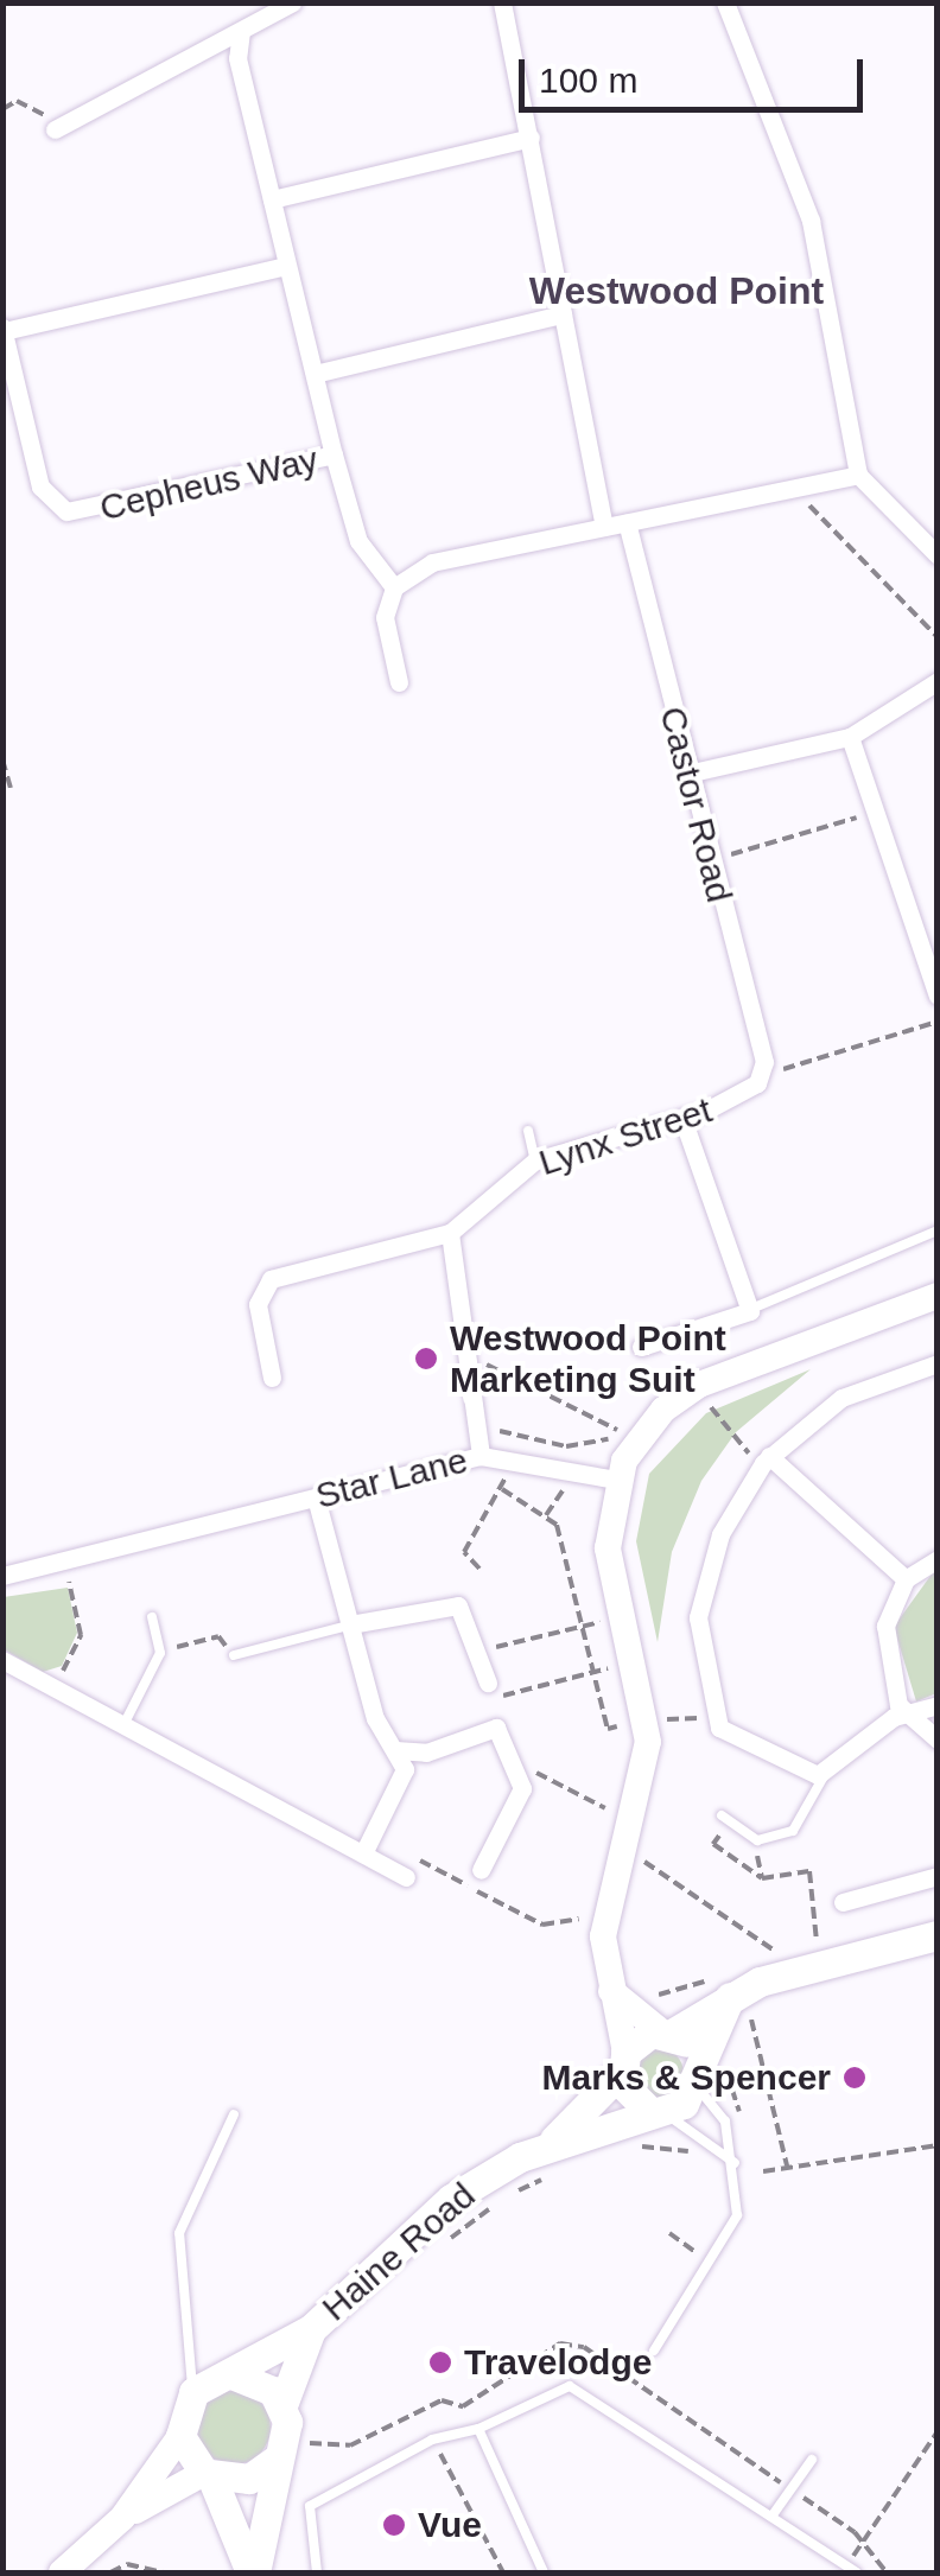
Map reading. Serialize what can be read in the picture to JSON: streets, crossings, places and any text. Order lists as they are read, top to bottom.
{
  "streets": {
    "main road": ["Haine Road"],
    "street": [
      "Cepheus Way",
      "Castor Road",
      "Lynx Street",
      "Star Lane"
    ]
  },
  "crossings": [
    ["Castor Road", "Lynx Street"]
  ],
  "districts": ["Westwood Point"],
  "places": [
    "Westwood Point Marketing Suit",
    "Marks & Spencer",
    "Travelodge",
    "Vue"
  ],
  "scale_bar": "100 m"
}
